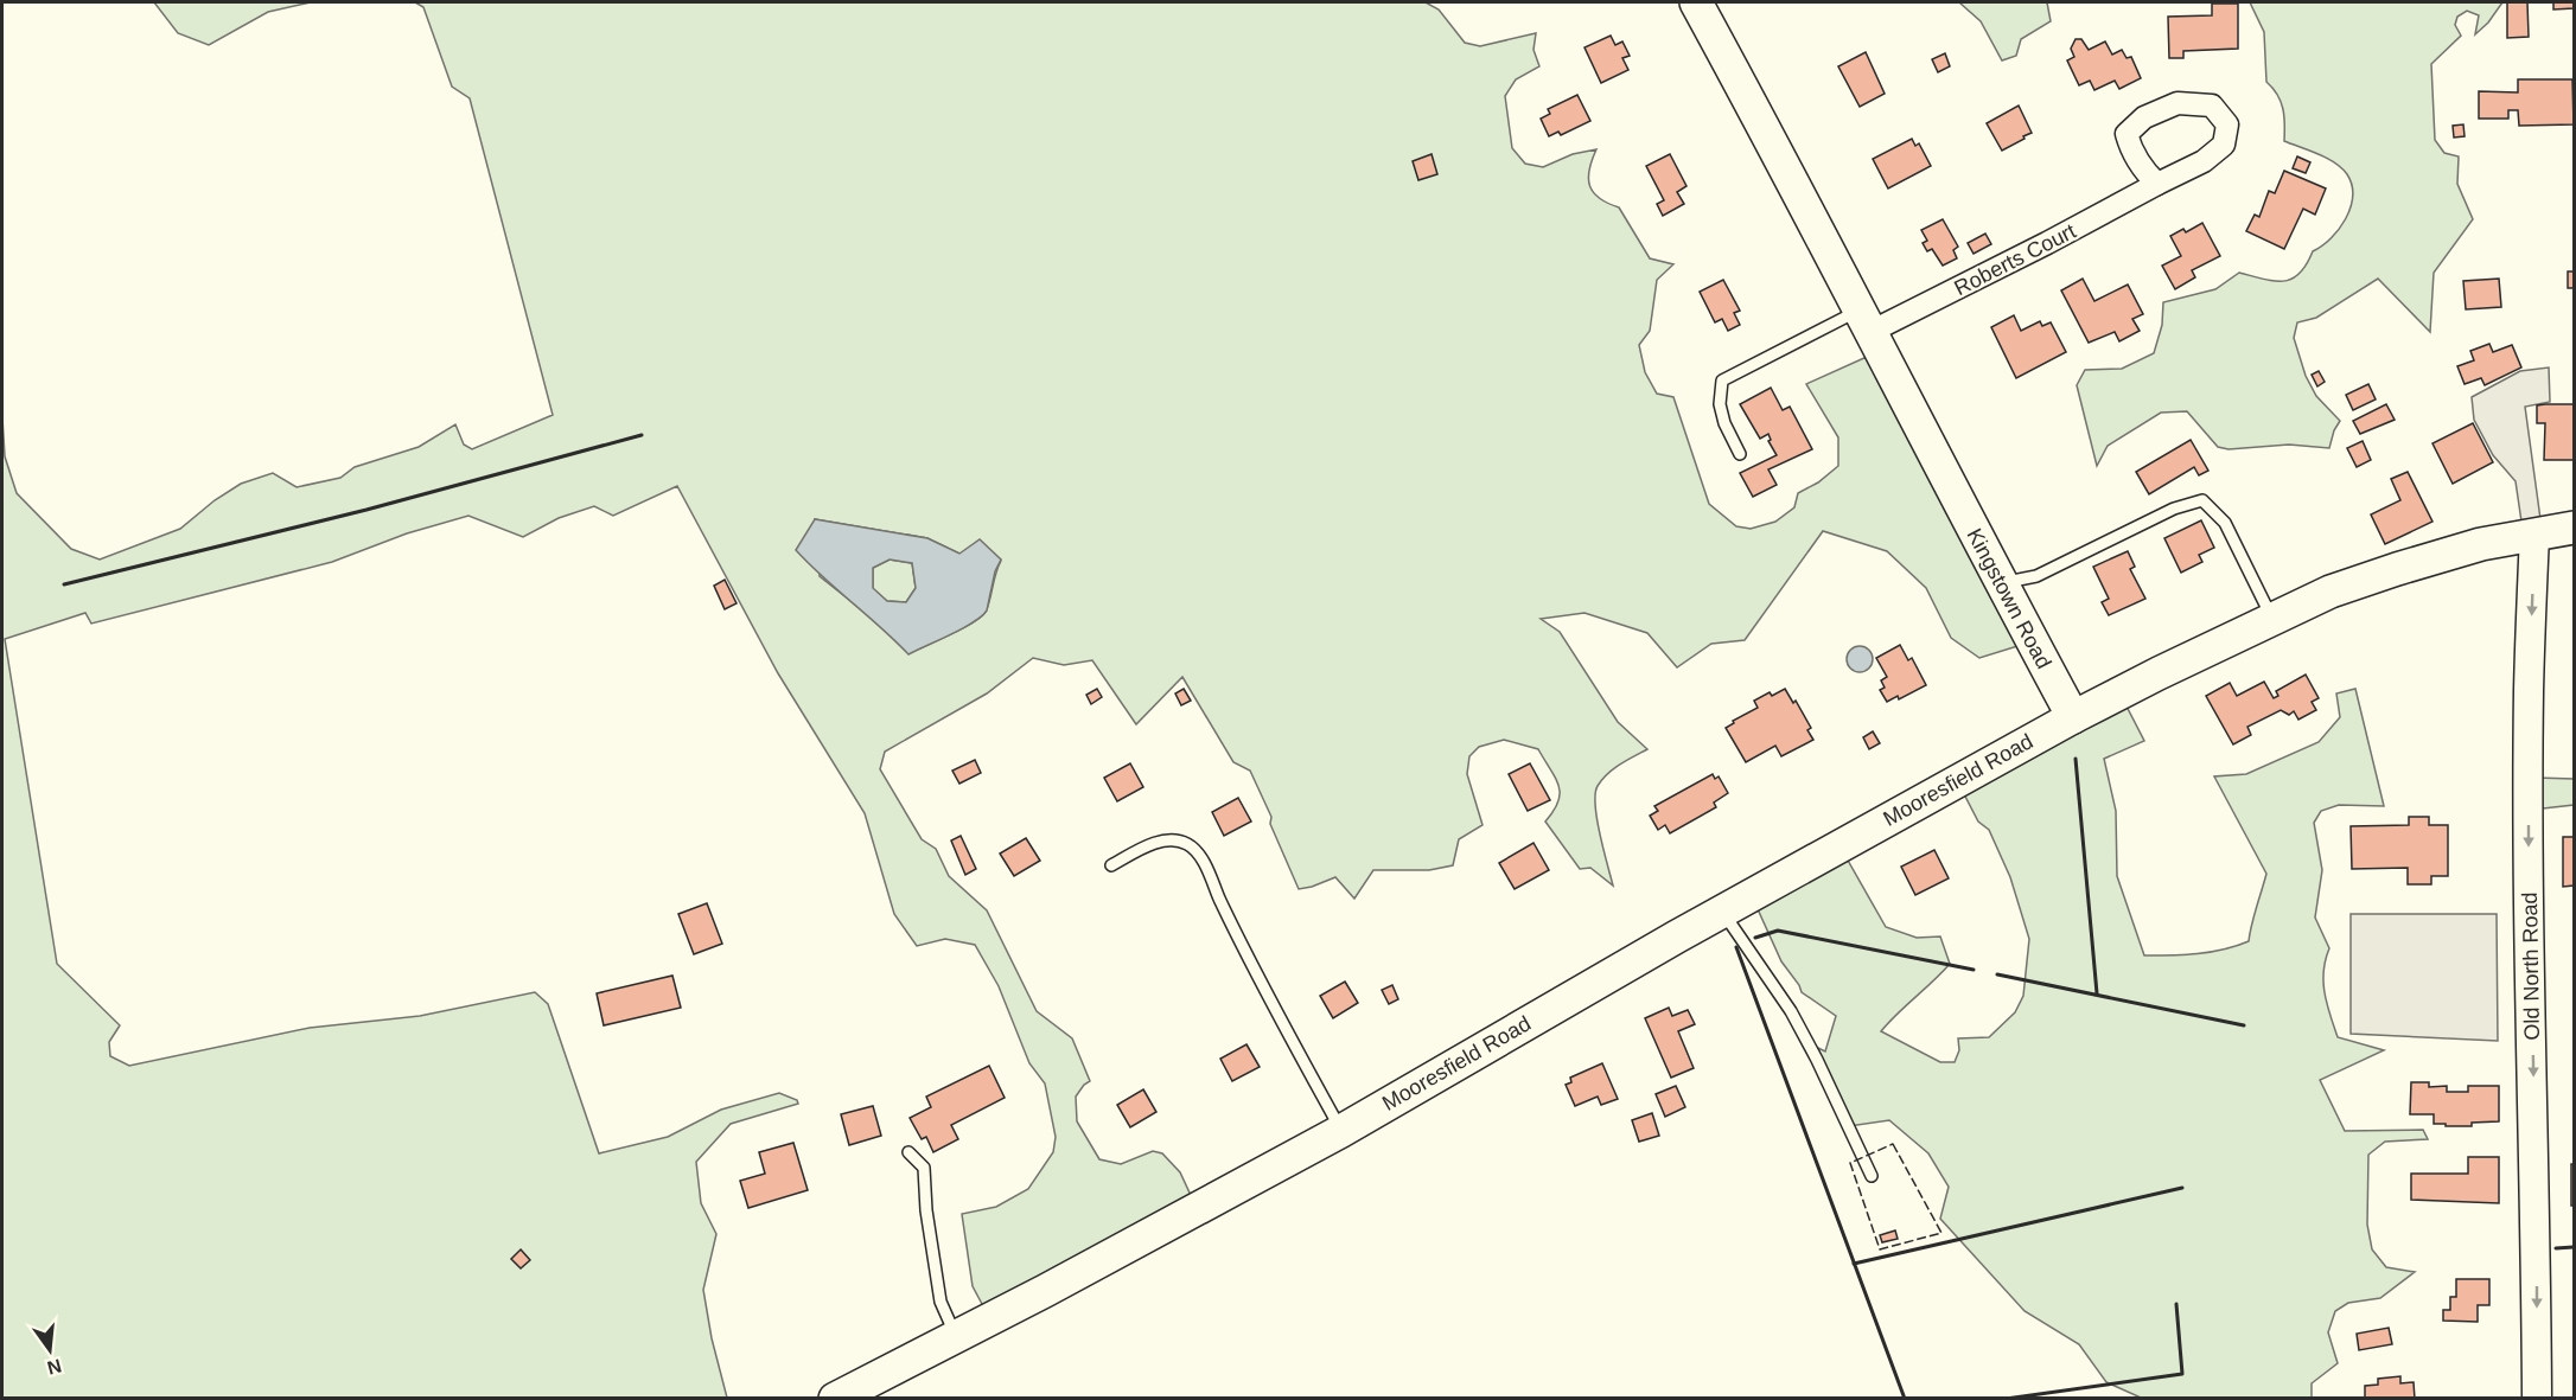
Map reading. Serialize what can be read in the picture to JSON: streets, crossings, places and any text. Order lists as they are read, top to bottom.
{
  "streets": {
    "main road": ["Kingstown Road", "Mooresfield Road"],
    "street": ["Roberts Court", "Old North Road"]
  },
  "crossings": [
    ["Roberts Court", "Kingstown Road"],
    ["Kingstown Road", "Mooresfield Road"]
  ],
  "one_way": ["Old North Road"],
  "north": "bottom"
}
